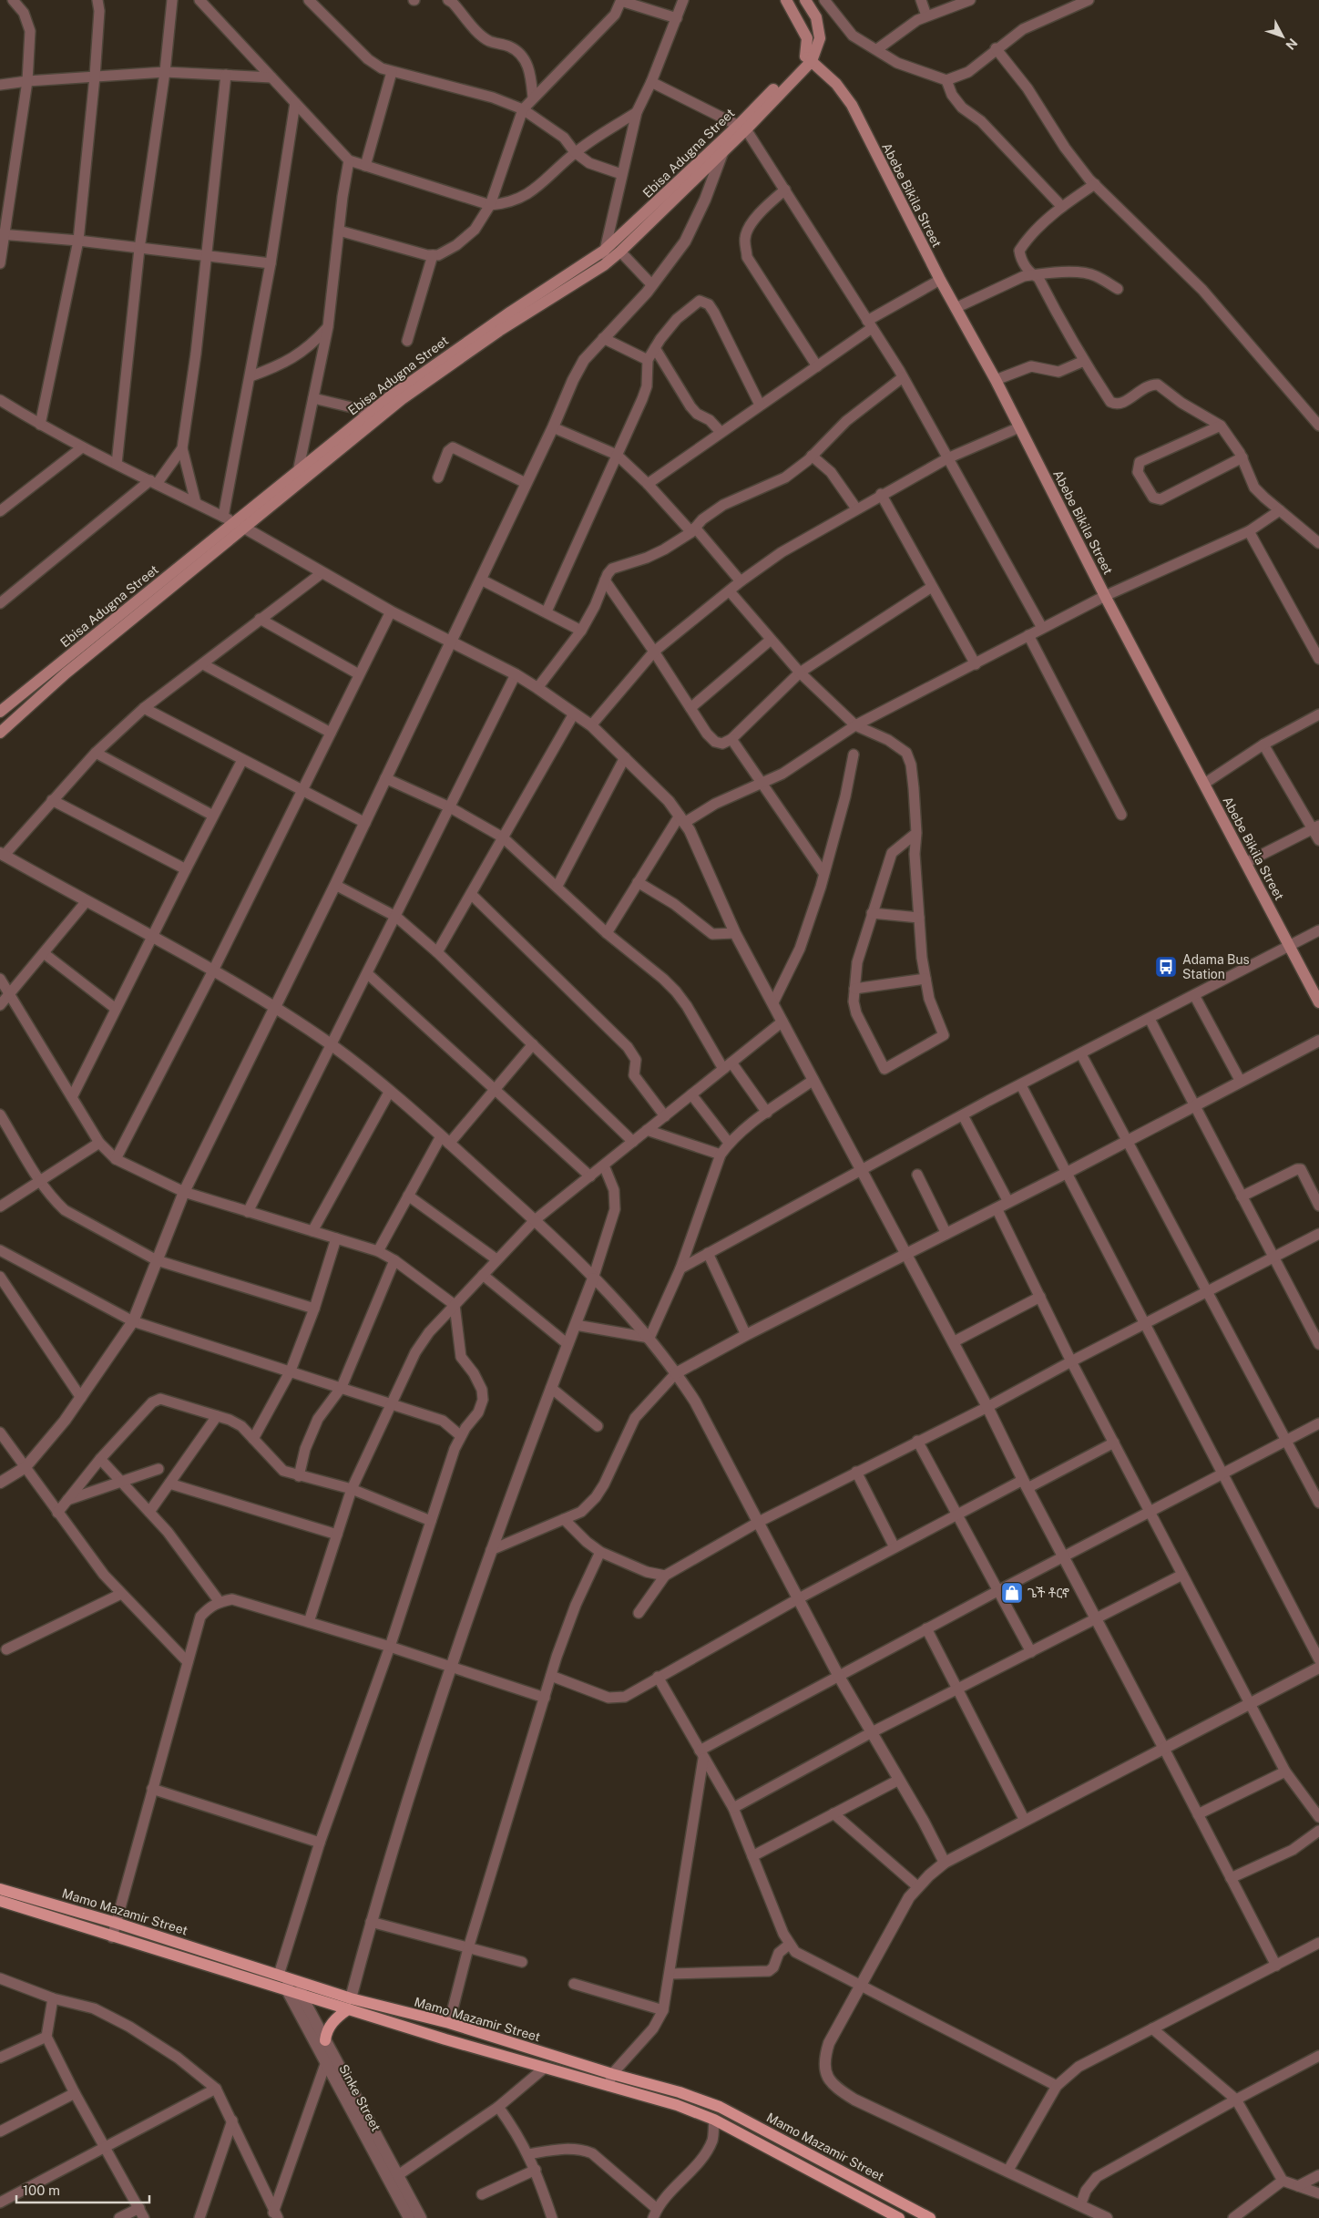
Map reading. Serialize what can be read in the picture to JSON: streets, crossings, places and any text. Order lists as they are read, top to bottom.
{
  "streets": {
    "main road": ["Ebisa Adugna Street", "Abebe Bikila Street", "Mamo Mazamir Street"],
    "street": ["Sinke Street"]
  },
  "crossings": [
    ["Ebisa Adugna Street", "Abebe Bikila Street"],
    ["Mamo Mazamir Street", "Sinke Street"]
  ],
  "places": {
    "bus stop": ["Adama Bus Station"],
    "shop": ["ጌች ቶርኖ"]
  },
  "scale_bar": "100 m",
  "north": "bottom right"
}
